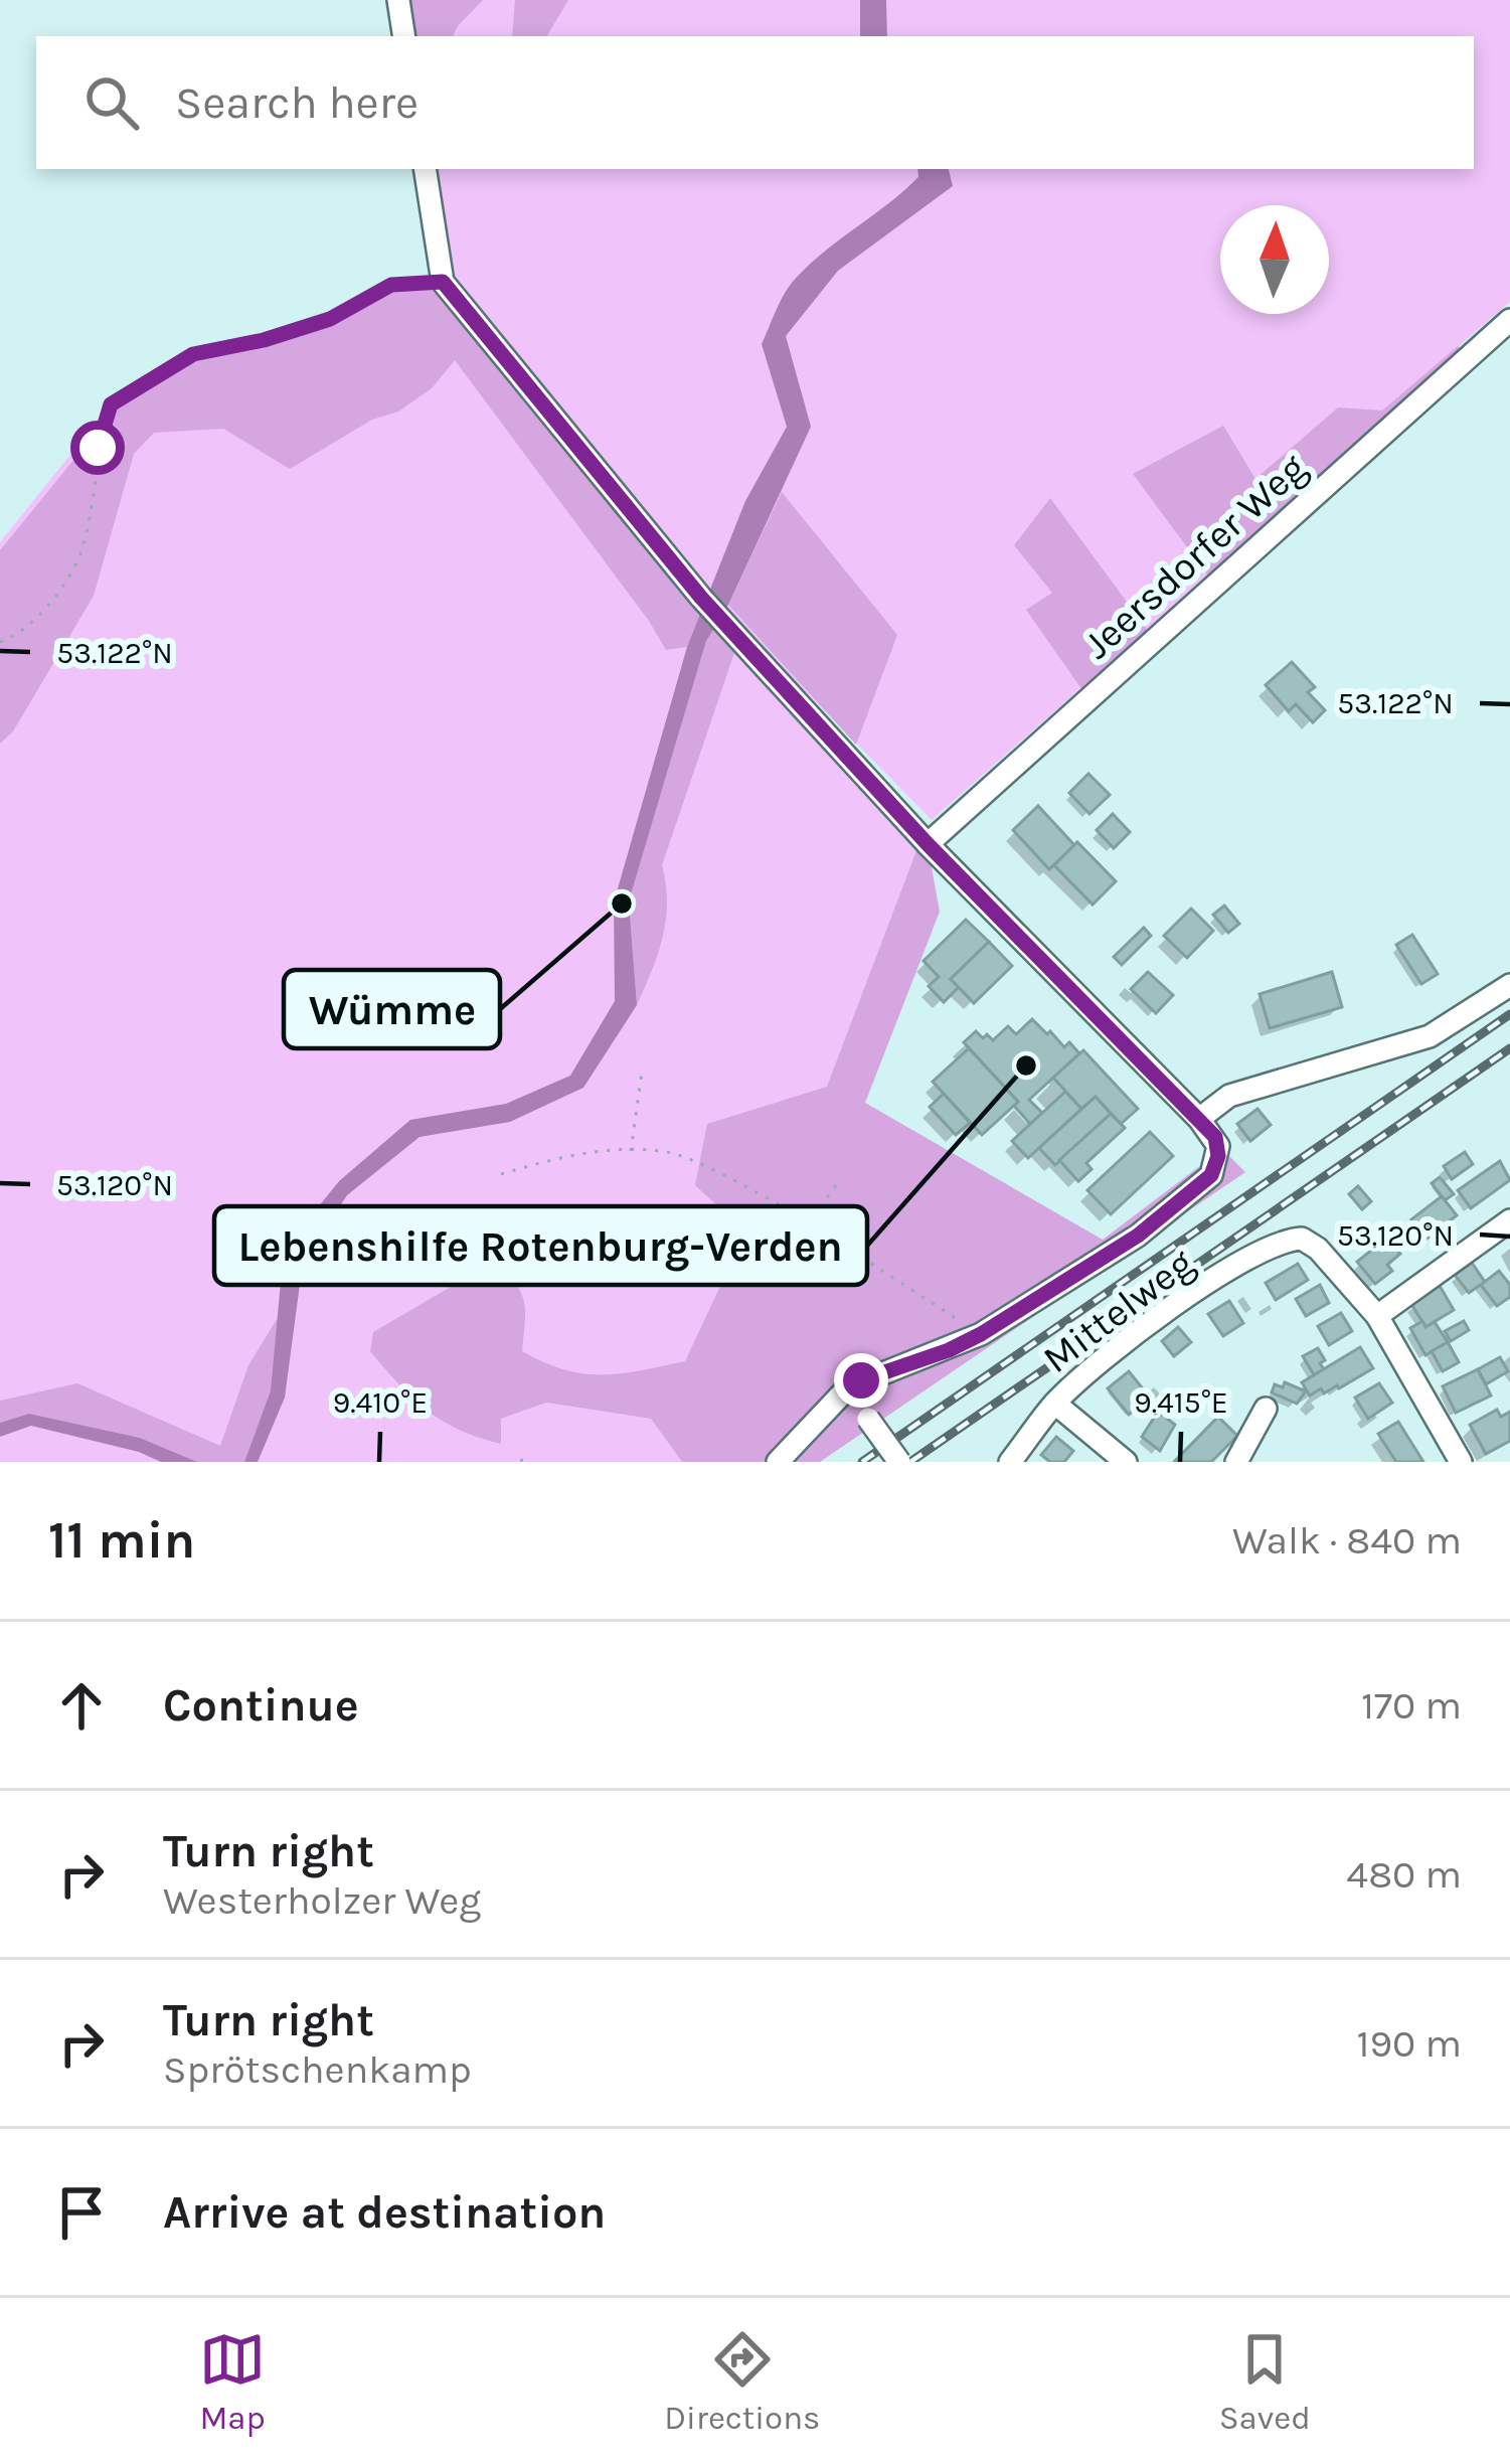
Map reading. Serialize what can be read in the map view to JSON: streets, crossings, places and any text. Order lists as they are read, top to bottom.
{
  "streets": {
    "street": ["Jeersdorfer Weg", "Mittelweg"]
  },
  "places": ["Wümme", "Lebenshilfe Rotenburg-Verden"],
  "north": "top",
  "page": {
    "search": "Search here",
    "heading": ["11 min", "Walk · 840 m"],
    "list": [
      ["Continue", "170 m"],
      ["Turn right", "Westerholzer Weg", "480 m"],
      ["Turn right", "Sprötschenkamp", "190 m"],
      "Arrive at destination"
    ],
    "nav": ["Map", "Directions", "Saved"]
  },
  "coordinates": [
    "53.122°N",
    "53.120°N",
    "9.410°E",
    "9.415°E"
  ]
}
